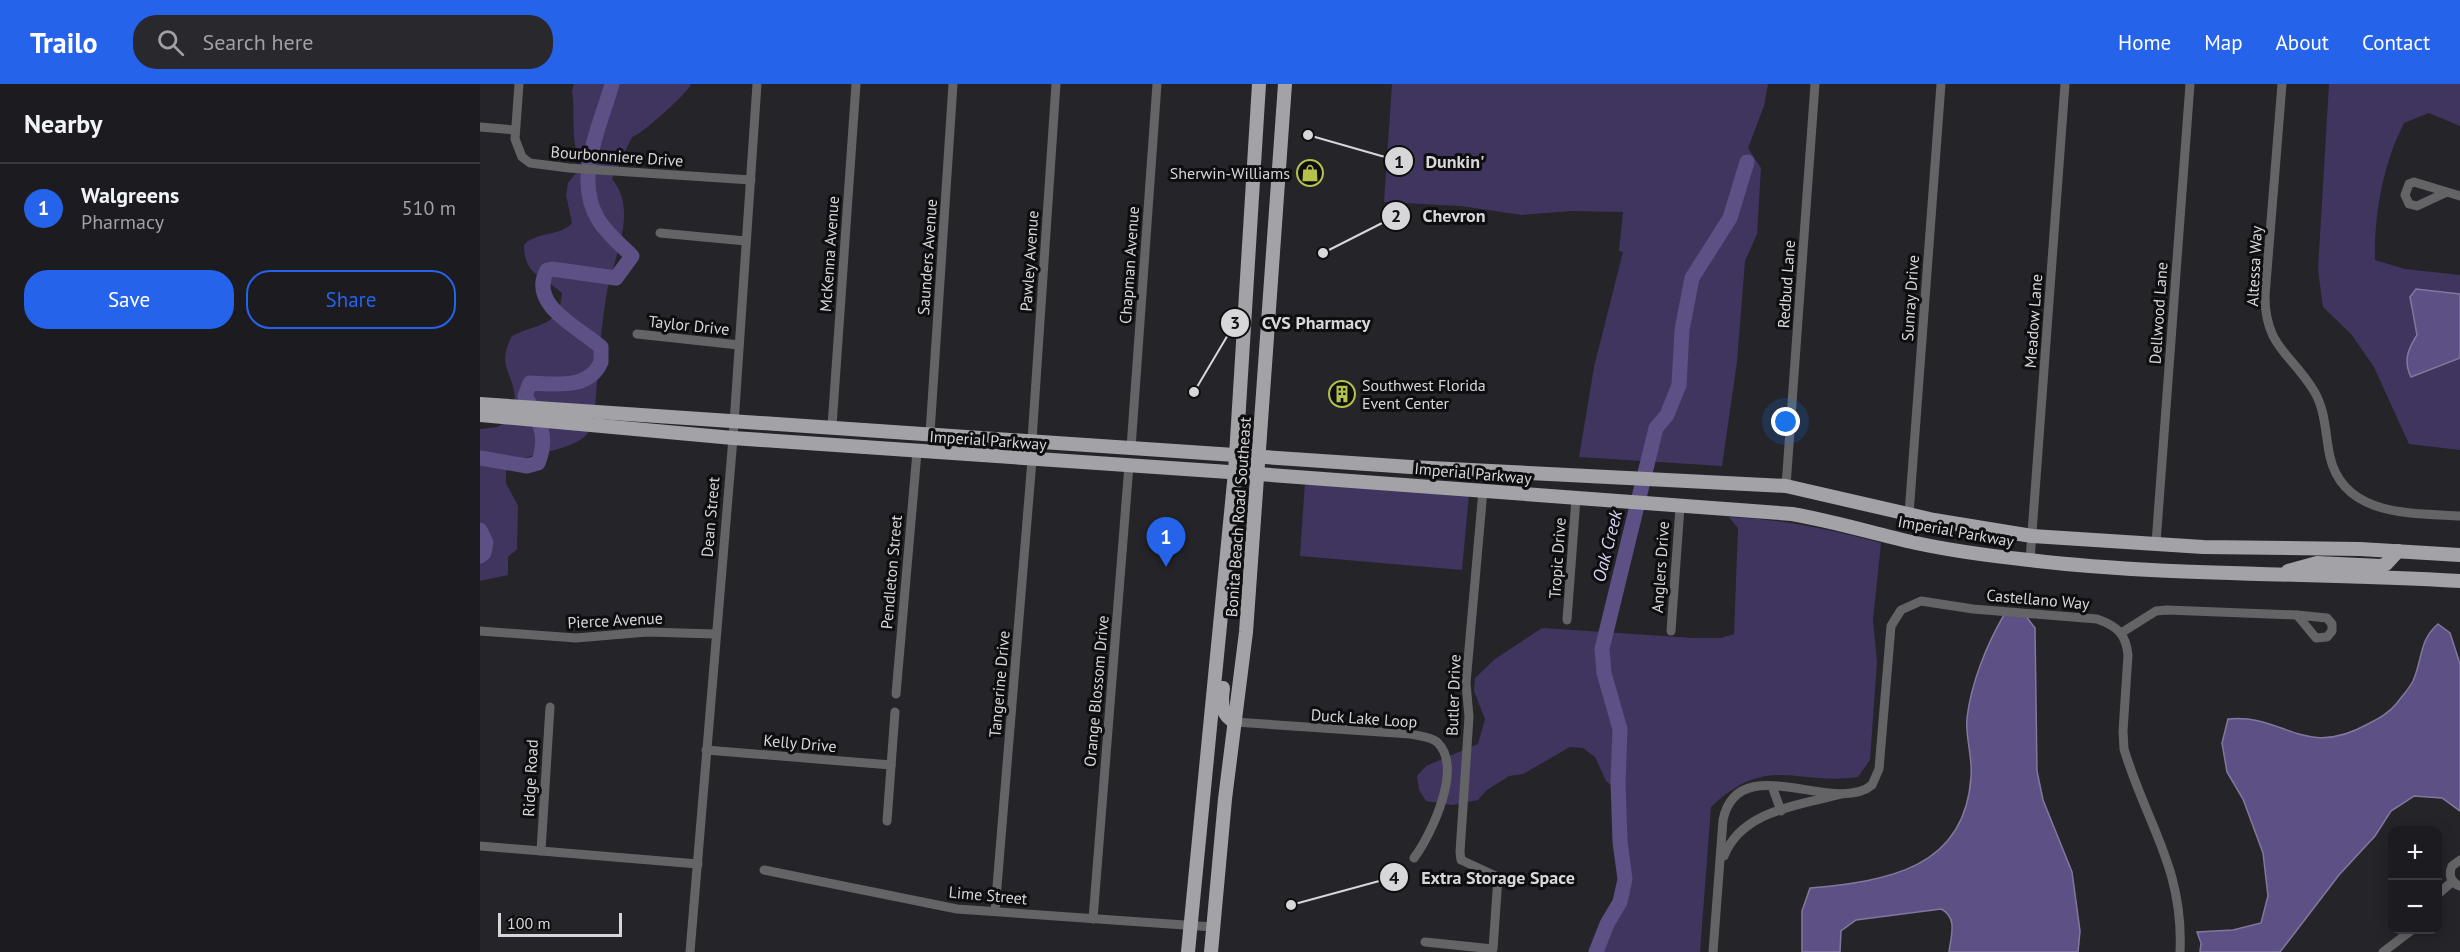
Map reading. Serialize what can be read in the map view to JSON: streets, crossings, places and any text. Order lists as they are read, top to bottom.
{
  "streets": {
    "main road": ["Imperial Parkway", "Bonita Beach Road Southeast"],
    "street": [
      "Bourbonniere Drive",
      "McKenna Avenue",
      "Saunders Avenue",
      "Pawley Avenue",
      "Chapman Avenue",
      "Altessa Way",
      "Redbud Lane",
      "Sunray Drive",
      "Dellwood Lane",
      "Meadow Lane",
      "Taylor Drive",
      "Dean Street",
      "Tropic Drive",
      "Anglers Drive",
      "Pendleton Street",
      "Castellano Way",
      "Pierce Avenue",
      "Tangerine Drive",
      "Orange Blossom Drive",
      "Butler Drive",
      "Duck Lake Loop",
      "Kelly Drive",
      "Ridge Road",
      "Lime Street"
    ]
  },
  "crossings": [
    ["Bourbonniere Drive", "Dean Street"],
    ["McKenna Avenue", "Imperial Parkway"],
    ["Saunders Avenue", "Imperial Parkway"],
    ["Pawley Avenue", "Imperial Parkway"],
    ["Chapman Avenue", "Imperial Parkway"],
    ["Redbud Lane", "Imperial Parkway"],
    ["Sunray Drive", "Imperial Parkway"],
    ["Dellwood Lane", "Imperial Parkway"],
    ["Meadow Lane", "Imperial Parkway"],
    ["Taylor Drive", "Dean Street"],
    ["Imperial Parkway", "Dean Street"],
    ["Imperial Parkway", "Bonita Beach Road Southeast"],
    ["Imperial Parkway", "Tropic Drive"],
    ["Imperial Parkway", "Anglers Drive"],
    ["Imperial Parkway", "Pendleton Street"],
    ["Imperial Parkway", "Tangerine Drive"],
    ["Imperial Parkway", "Orange Blossom Drive"],
    ["Imperial Parkway", "Butler Drive"],
    ["Dean Street", "Pierce Avenue"],
    ["Dean Street", "Kelly Drive"],
    ["Bonita Beach Road Southeast", "Duck Lake Loop"],
    ["Bonita Beach Road Southeast", "Lime Street"],
    ["Tangerine Drive", "Lime Street"],
    ["Orange Blossom Drive", "Lime Street"]
  ],
  "water": ["Oak Creek"],
  "places": {
    "other": [
      "Dunkin'",
      "Chevron",
      "CVS Pharmacy",
      "Extra Storage Space"
    ],
    "shop": ["Sherwin-Williams"],
    "building": ["Southwest Florida Event Center"]
  },
  "scale_bar": "100 m",
  "page": {
    "header": "Trailo",
    "search": "Search here",
    "nav": [
      "Home",
      "Map",
      "About",
      "Contact"
    ],
    "heading": "Nearby",
    "list": [
      {
        "mark": "1",
        "name": "Walgreens",
        "note": "Pharmacy",
        "value": "510 m"
      }
    ],
    "buttons": ["Save", "Share"],
    "pins": "1",
    "map_buttons": ["+", "−"],
    "scale": "100 m"
  }
}
